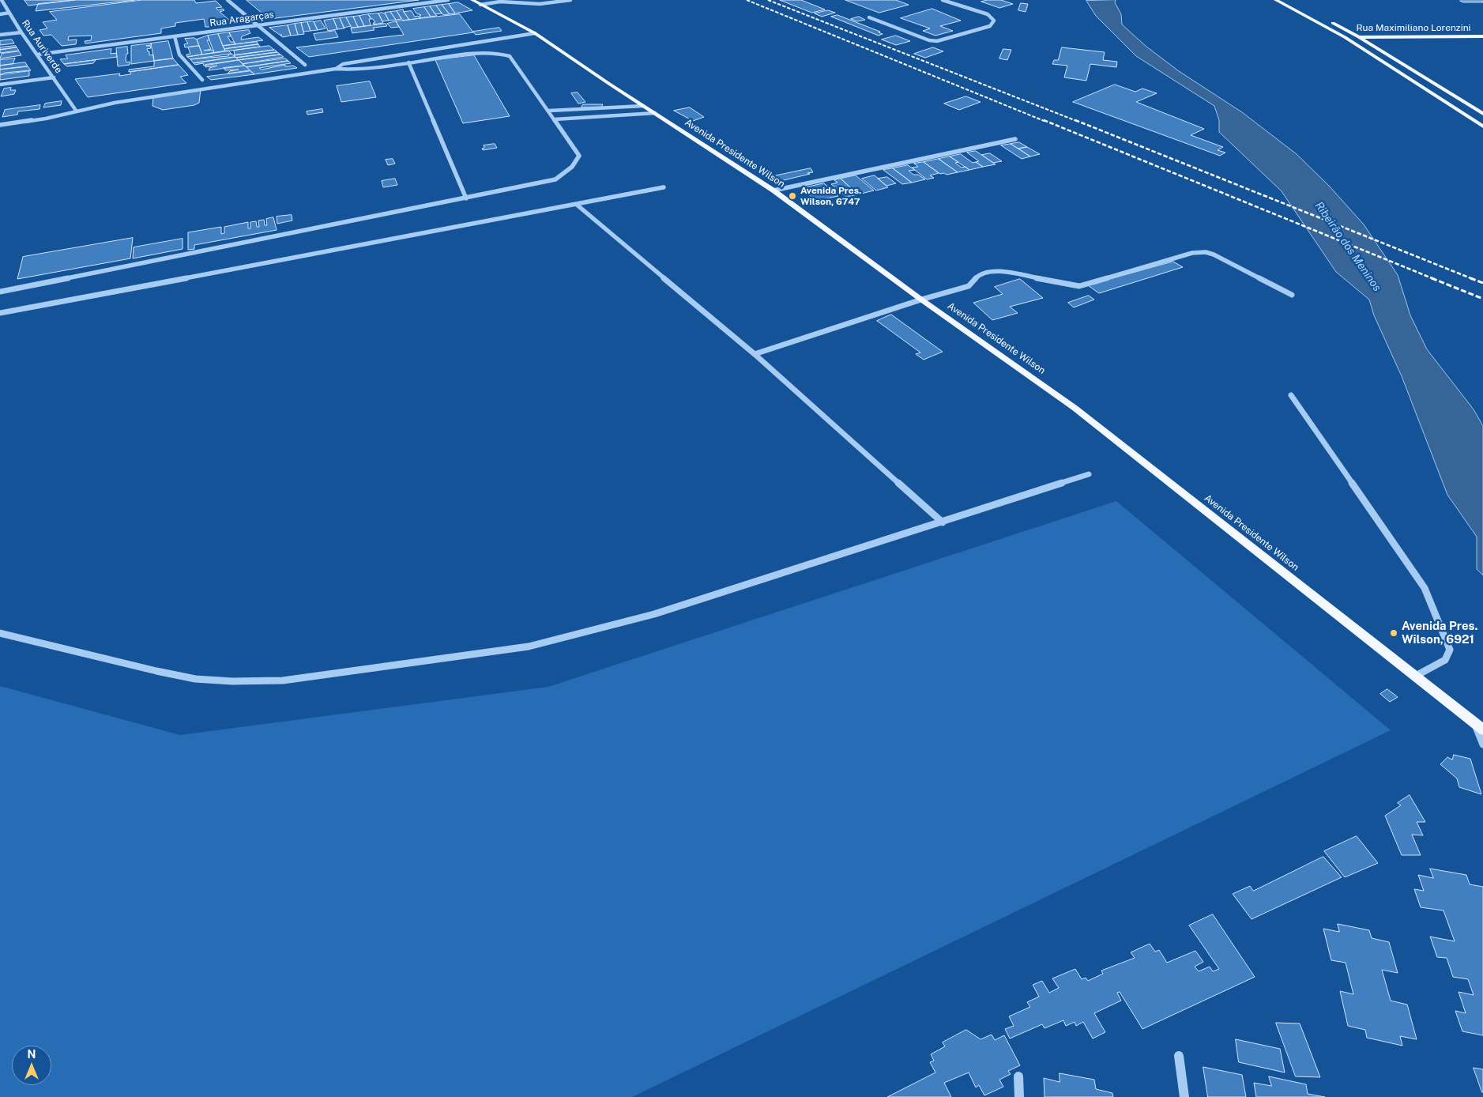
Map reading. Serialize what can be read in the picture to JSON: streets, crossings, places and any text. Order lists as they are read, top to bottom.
{
  "streets": {
    "main road": ["Rua Maximiliano Lorenzini", "Avenida Presidente Wilson"],
    "street": ["Rua Aragarças", "Rua Auriverde"]
  },
  "crossings": [
    ["Rua Aragarças", "Rua Auriverde"]
  ],
  "water": ["Ribeirão dos Meninos"],
  "places": ["Avenida Pres. Wilson, 6747", "Avenida Pres. Wilson, 6921"],
  "north": "top"
}
